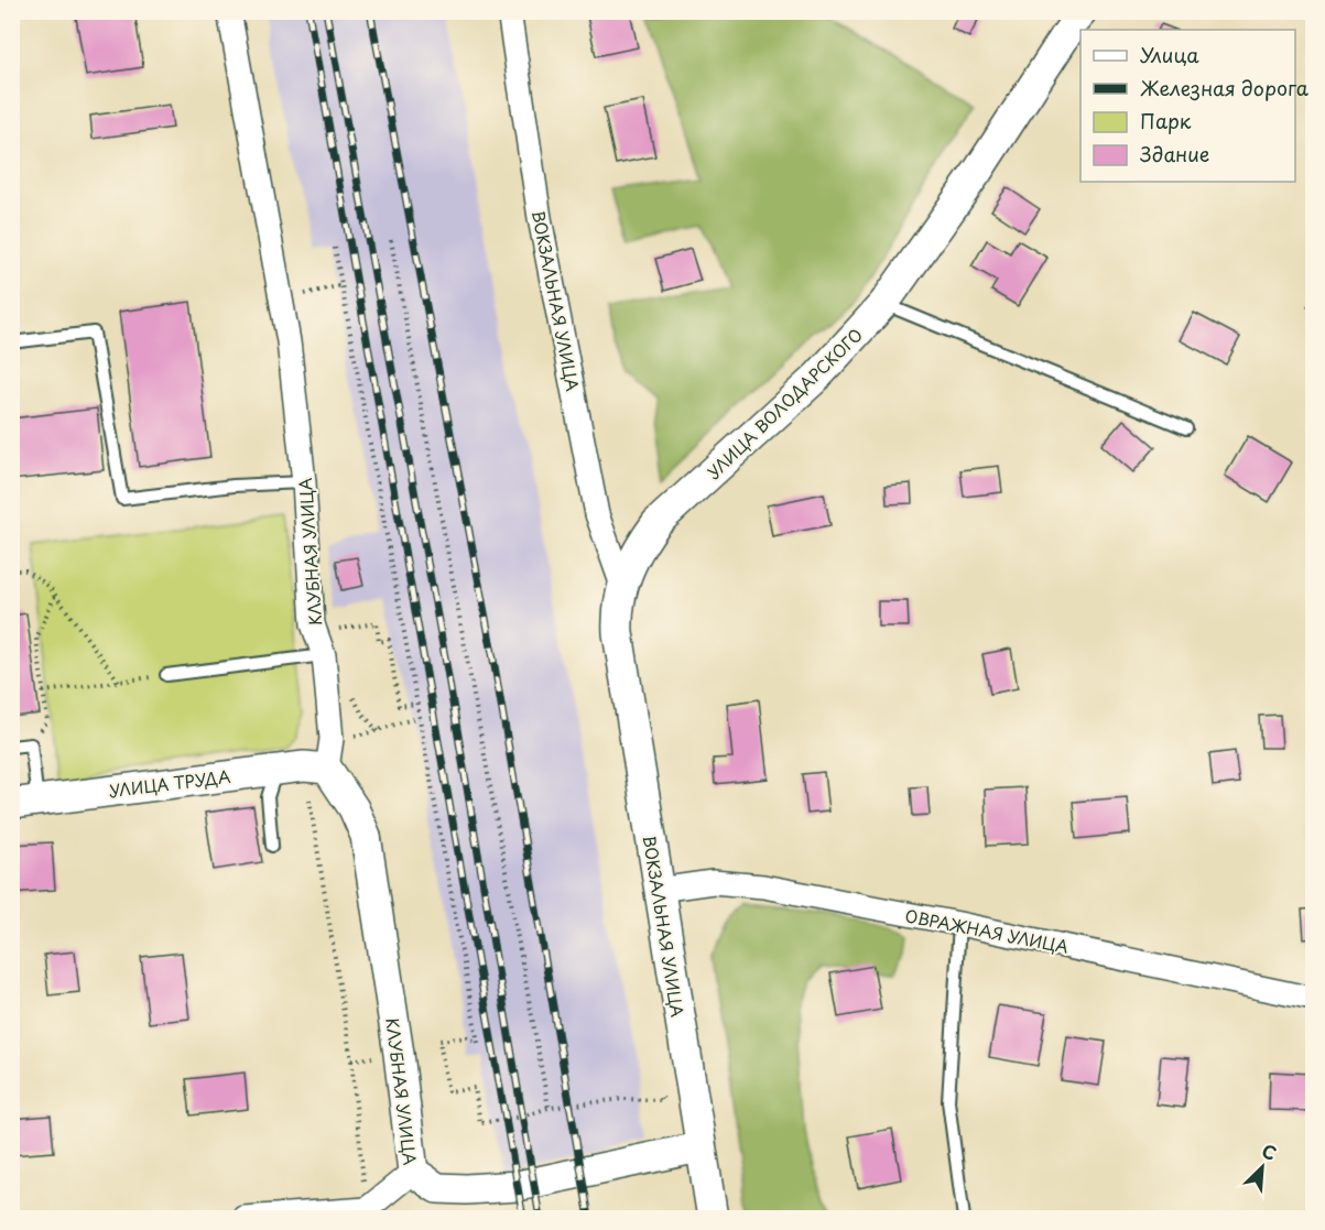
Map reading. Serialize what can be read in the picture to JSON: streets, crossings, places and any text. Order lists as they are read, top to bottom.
{
  "streets": {
    "street": [
      "ВОКЗАЛЬНАЯ УЛИЦА",
      "УЛИЦА ВОЛОДАРСКОГО",
      "КЛУБНАЯ УЛИЦА",
      "УЛИЦА ТРУДА",
      "ОВРАЖНАЯ УЛИЦА"
    ]
  },
  "crossings": [
    ["ВОКЗАЛЬНАЯ УЛИЦА", "УЛИЦА ВОЛОДАРСКОГО"],
    ["ВОКЗАЛЬНАЯ УЛИЦА", "ОВРАЖНАЯ УЛИЦА"],
    ["КЛУБНАЯ УЛИЦА", "УЛИЦА ТРУДА"]
  ],
  "legend": [
    "Улица",
    "Железная дорога",
    "Парк",
    "Здание"
  ],
  "north": "top right"
}
